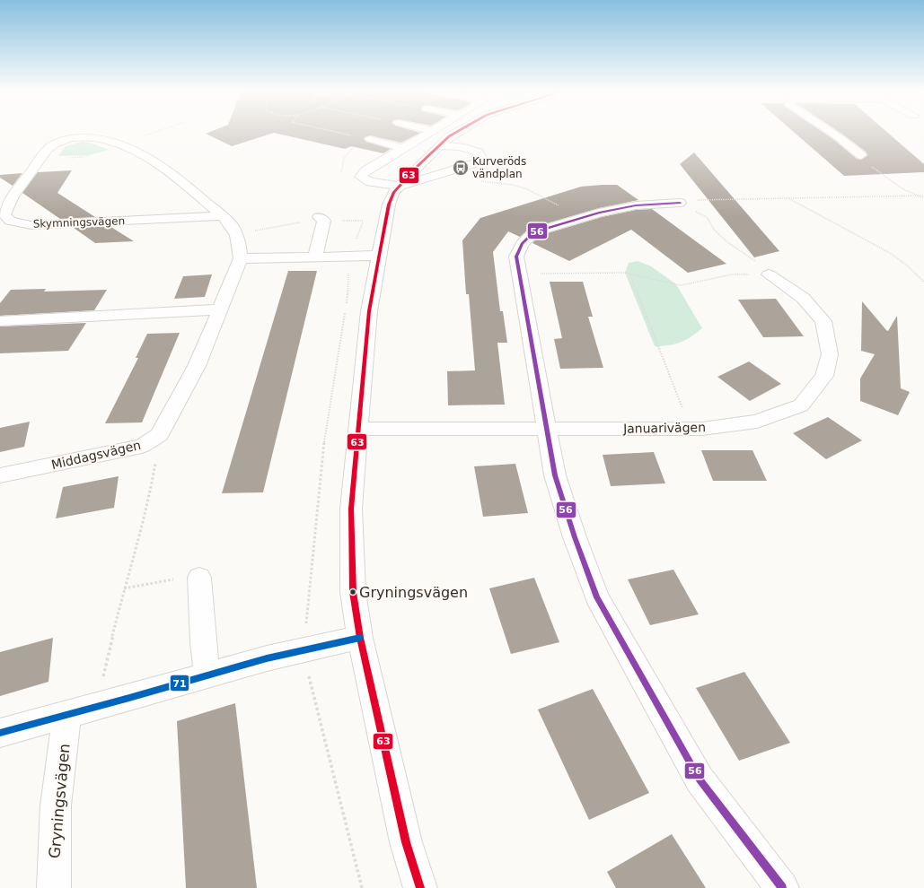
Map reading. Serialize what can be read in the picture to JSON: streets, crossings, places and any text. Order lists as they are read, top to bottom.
{
  "streets": {
    "street": [
      "Skymningsvägen",
      "Januarivägen",
      "Middagsvägen",
      "Gryningsvägen"
    ]
  },
  "crossings": [
    ["Skymningsvägen", "Middagsvägen"]
  ],
  "places": {
    "bus stop": ["Kurveröds vändplan"],
    "other": ["Gryningsvägen"]
  },
  "lines": ["transit line 63", "transit line 56", "transit line 71"]
}
